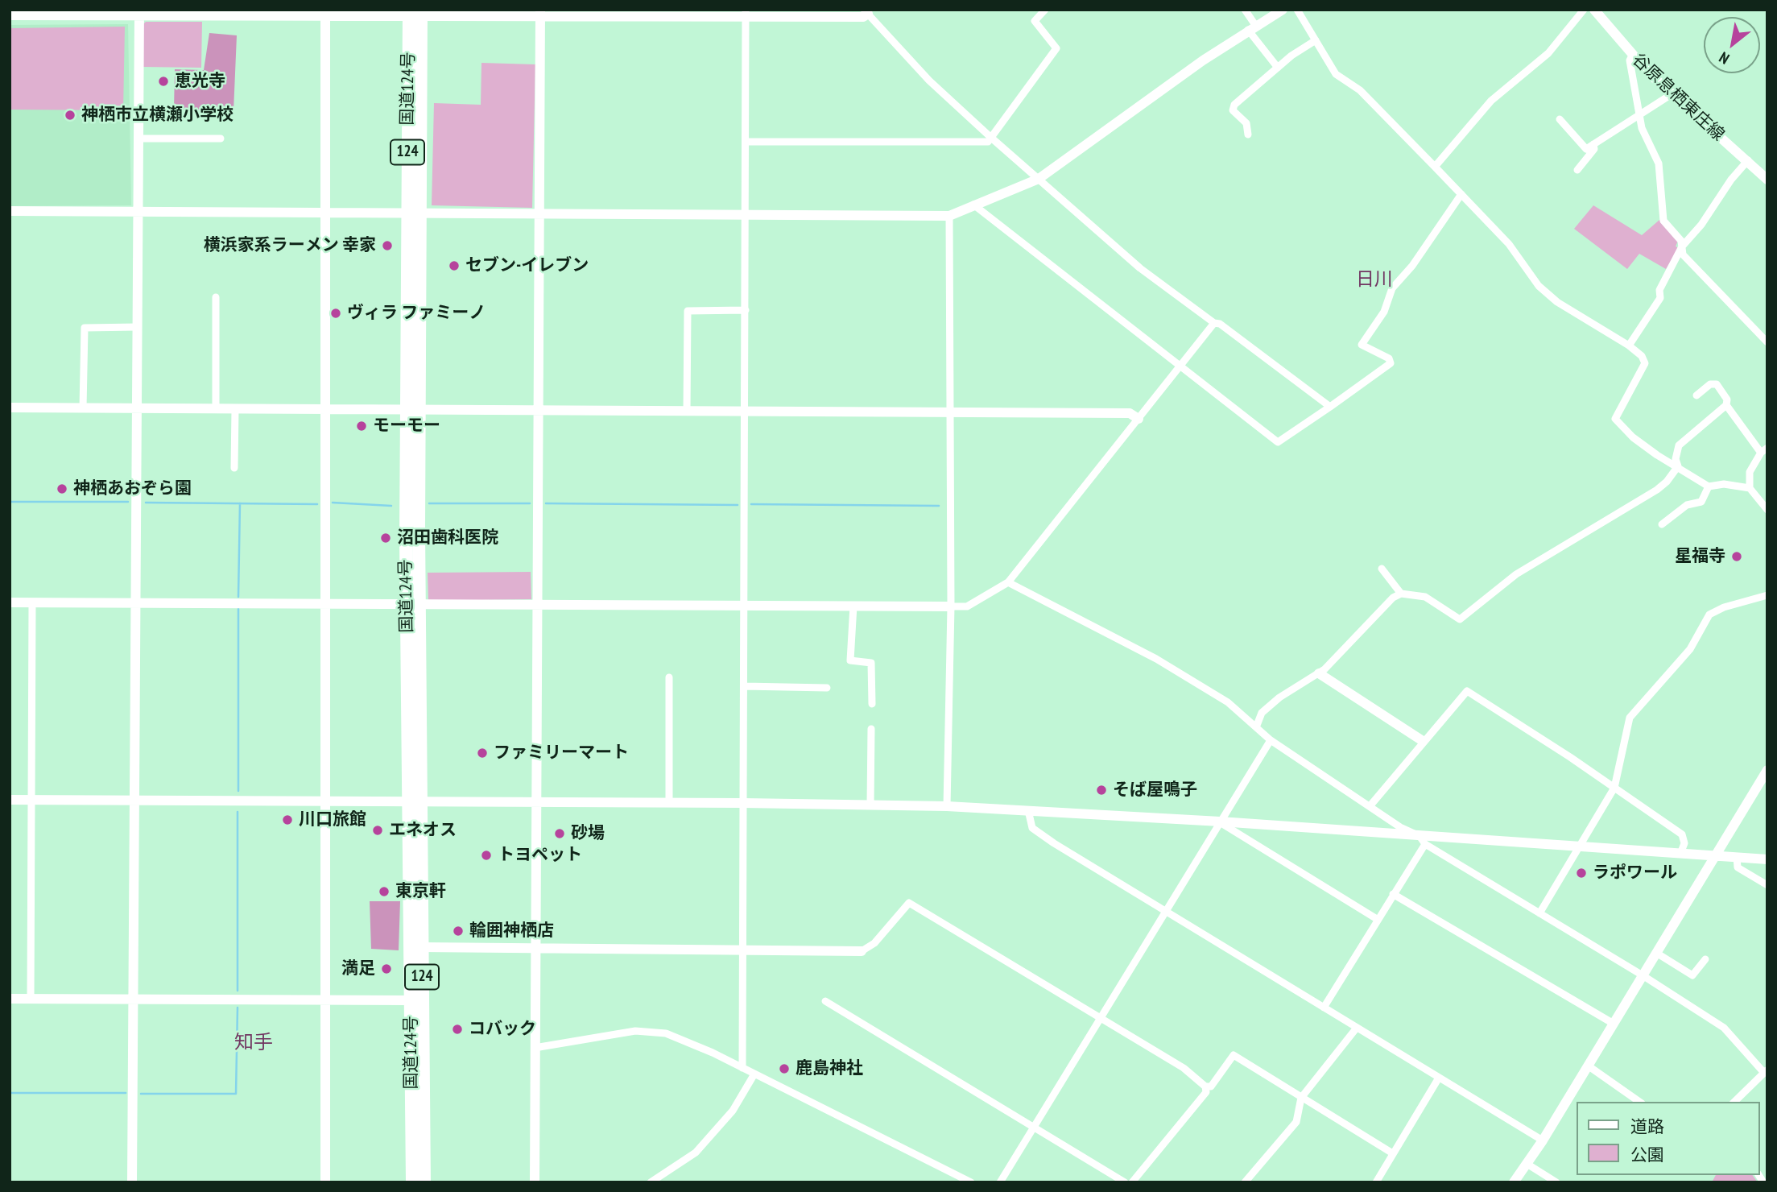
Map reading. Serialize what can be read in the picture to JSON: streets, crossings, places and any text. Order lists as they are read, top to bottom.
{
  "streets": {
    "highway": ["国道124号", "124"],
    "street": ["谷原息栖東庄線"]
  },
  "districts": ["日川", "知手"],
  "places": [
    "恵光寺",
    "神栖市立横瀬小学校",
    "横浜家系ラーメン 幸家",
    "セブン-イレブン",
    "ヴィラ ファミーノ",
    "モーモー",
    "神栖あおぞら園",
    "沼田歯科医院",
    "星福寺",
    "ファミリーマート",
    "そば屋鳴子",
    "川口旅館",
    "エネオス",
    "砂場",
    "トヨペット",
    "ラポワール",
    "東京軒",
    "輪囲神栖店",
    "満足",
    "コバック",
    "鹿島神社"
  ],
  "legend": ["道路", "公園"],
  "north": "bottom left"
}
